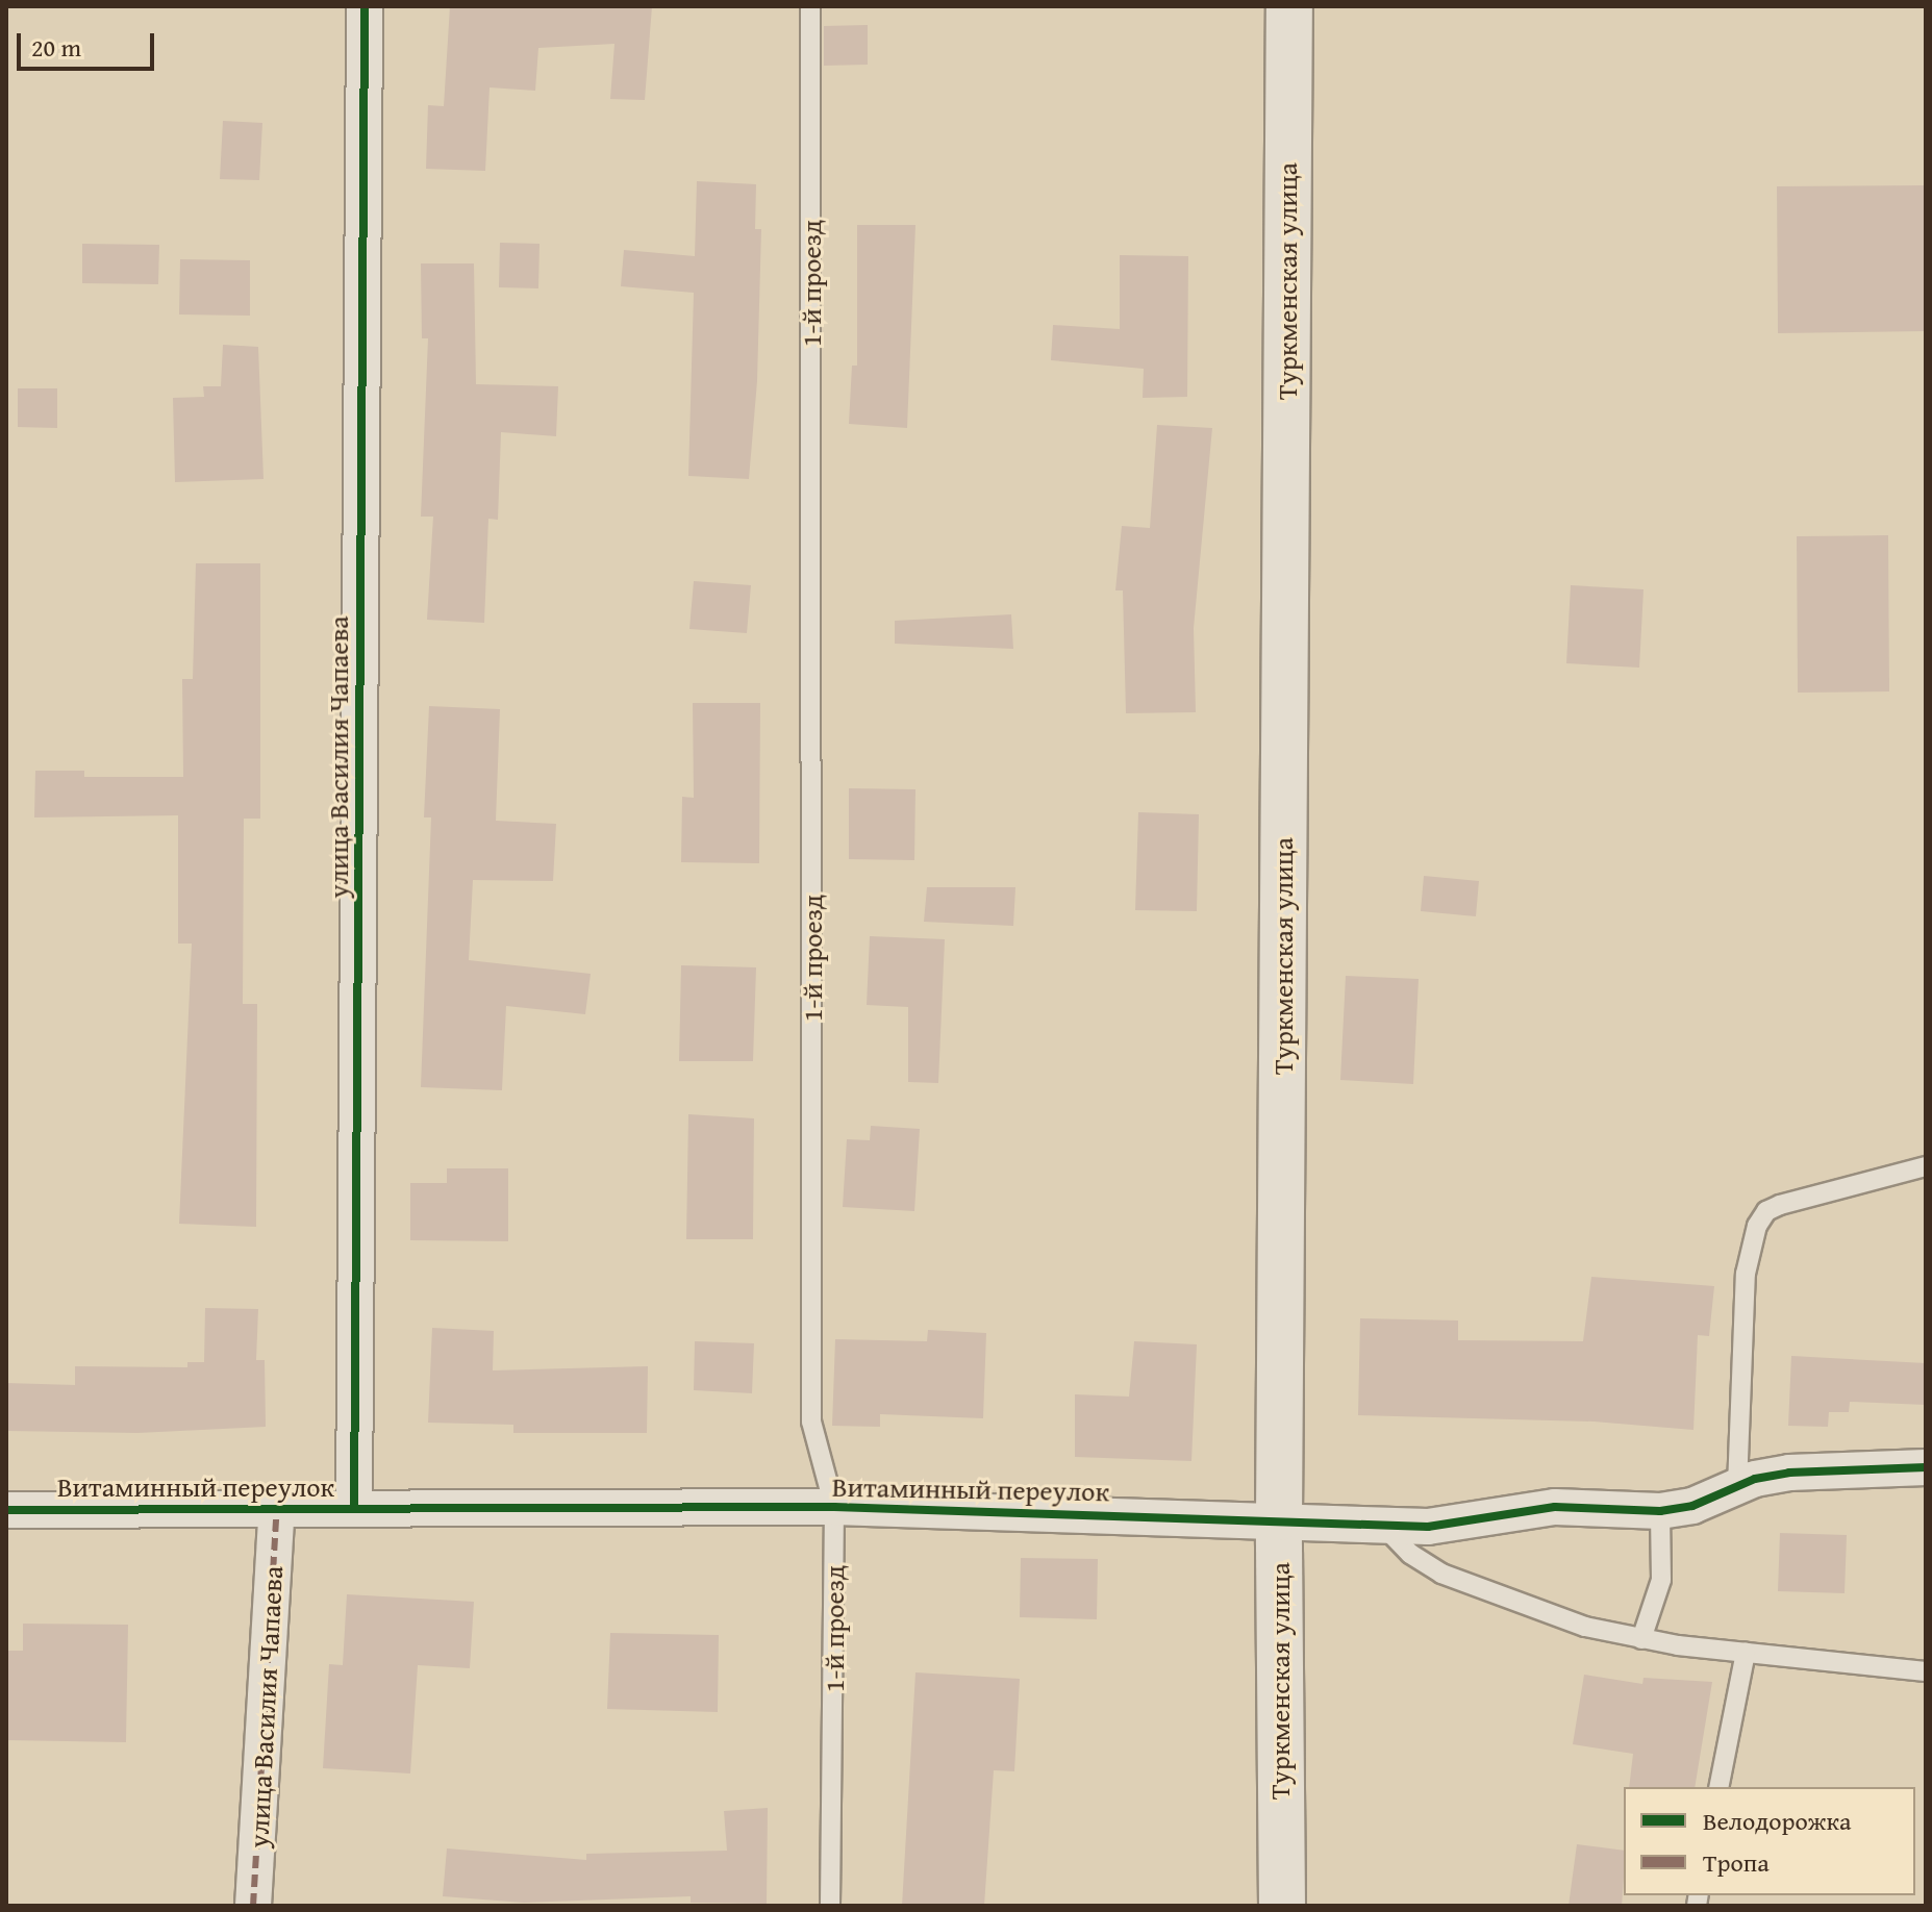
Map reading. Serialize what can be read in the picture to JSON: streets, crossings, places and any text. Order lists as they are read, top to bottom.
{
  "streets": {
    "main road": ["Туркменская улица"],
    "street": ["улица Василия Чапаева", "Витаминный переулок"],
    "lane": ["1-й проезд"]
  },
  "crossings": [
    ["Туркменская улица", "Витаминный переулок"],
    ["1-й проезд", "Витаминный переулок"],
    ["улица Василия Чапаева", "Витаминный переулок"]
  ],
  "legend": ["Велодорожка", "Тропа"],
  "scale_bar": "20 m"
}
